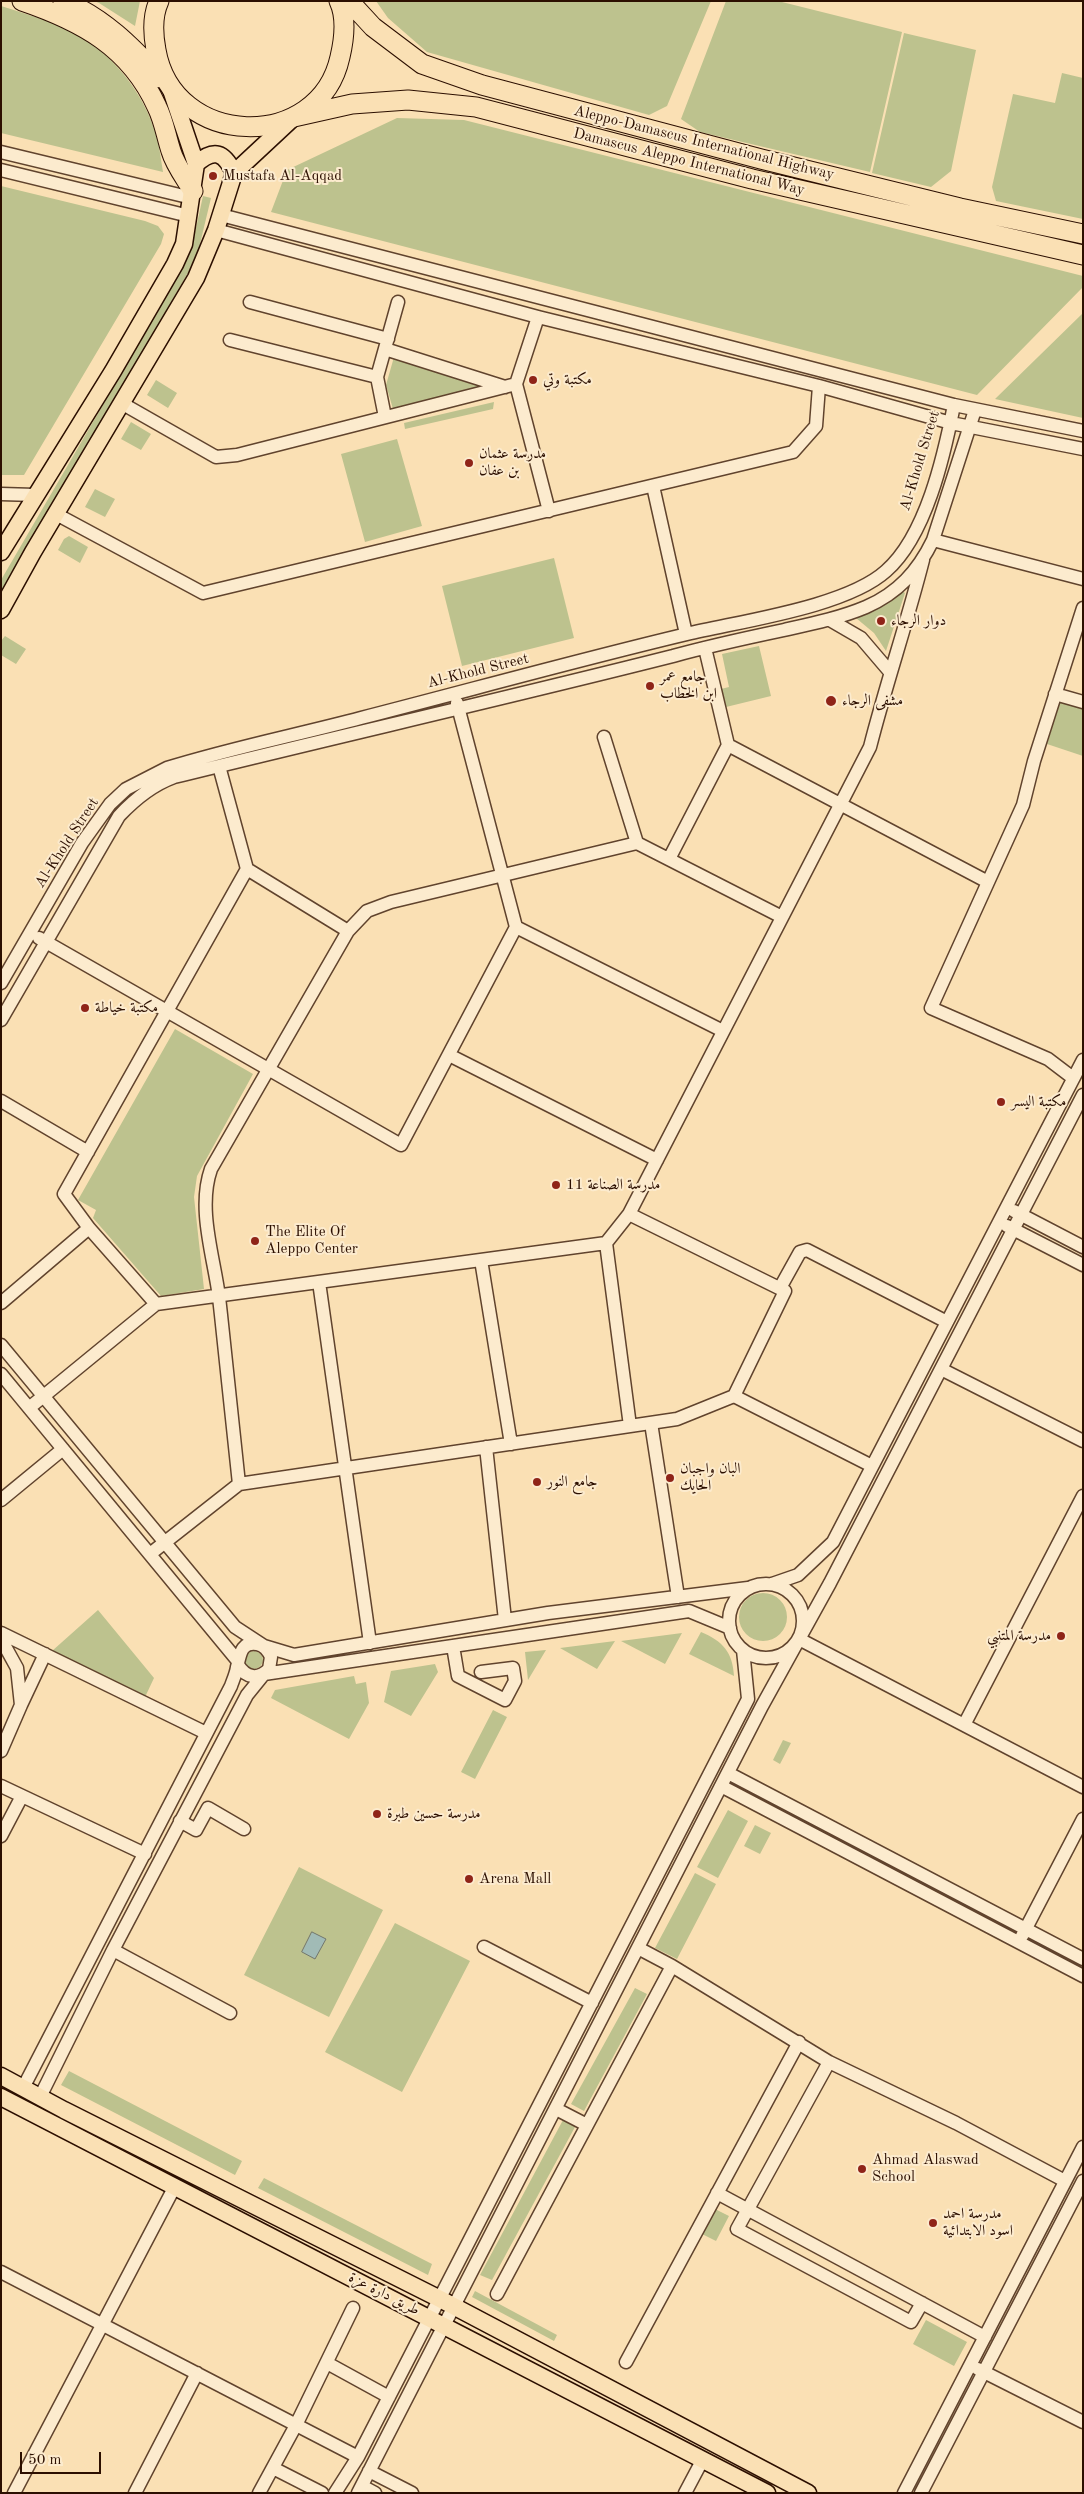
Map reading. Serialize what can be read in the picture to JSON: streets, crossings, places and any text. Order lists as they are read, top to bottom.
{
  "streets": {
    "highway": ["Aleppo-Damascus International Highway", "Damascus Aleppo International Way"],
    "main road": ["طريق دارة عزة"],
    "street": ["Al-Khold Street"]
  },
  "places": [
    "Mustafa Al-Aqqad",
    "مكتبة وتي",
    "مدرسة عثمان بن عفان",
    "دوار الرجاء",
    "جامع عمر ابن الخطاب",
    "مشفى الرجاء",
    "مكتبة خياطة",
    "مكتبة اليسر",
    "مدرسة الصناعة 11",
    "The Elite Of Aleppo Center",
    "البان واجبان الحايك",
    "جامع النور",
    "مدرسة المتنبي",
    "مدرسة حسين طبرة",
    "Arena Mall",
    "Ahmad Alaswad School",
    "مدرسة احمد اسود الابتدائية"
  ],
  "scale_bar": "50 m"
}
